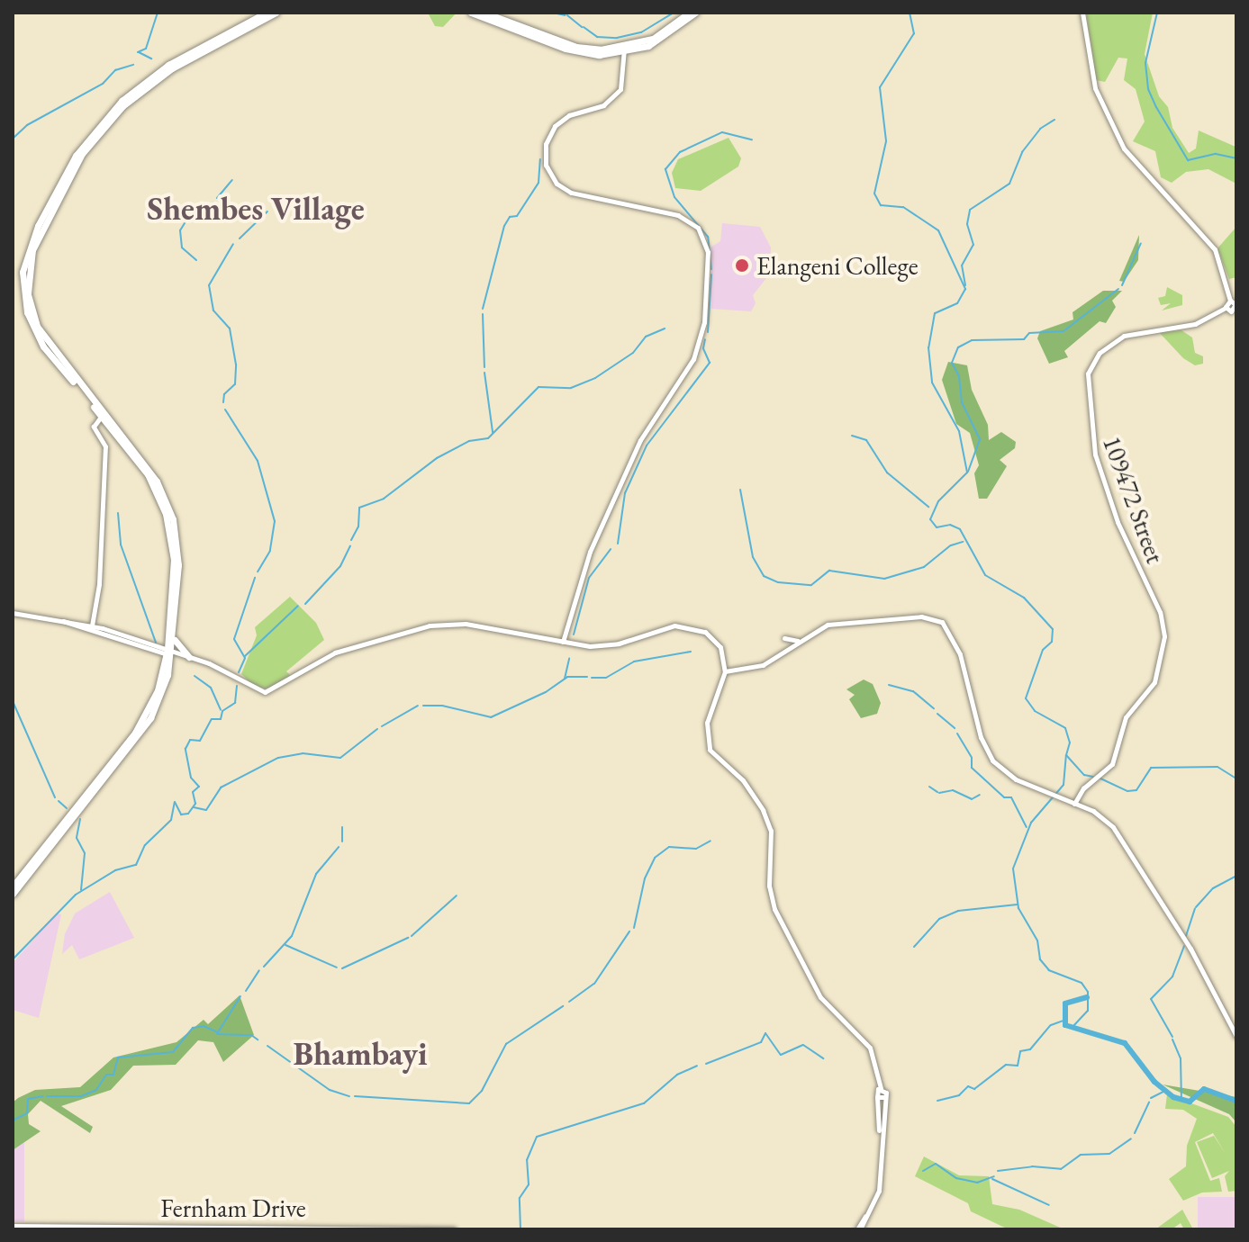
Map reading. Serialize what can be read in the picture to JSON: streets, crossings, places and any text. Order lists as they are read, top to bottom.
{
  "streets": {
    "street": ["109472 Street", "Fernham Drive"]
  },
  "districts": ["Shembes Village", "Bhambayi"],
  "places": ["Elangeni College"]
}
